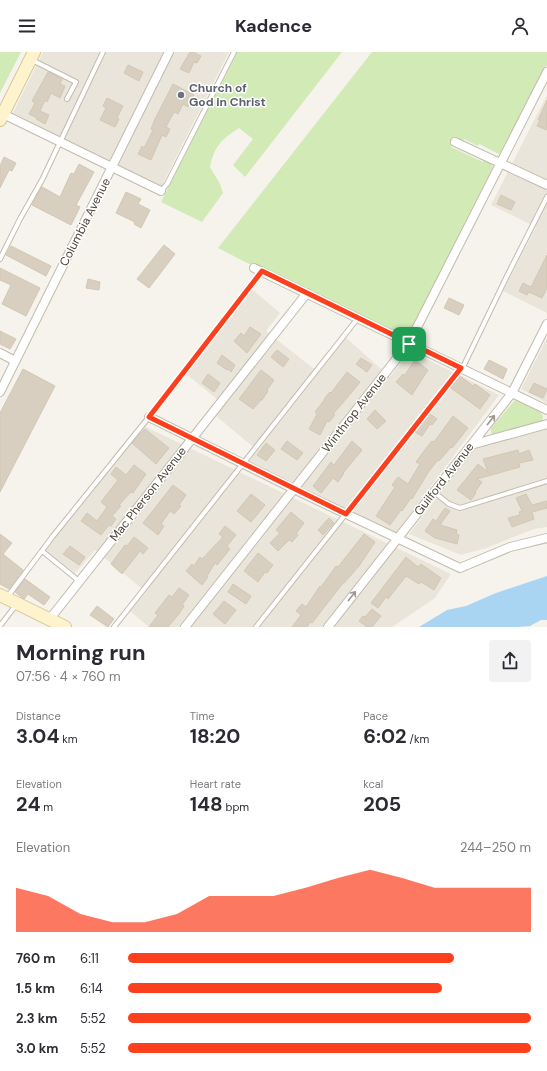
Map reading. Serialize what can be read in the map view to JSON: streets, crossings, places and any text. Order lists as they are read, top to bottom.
{
  "streets": {
    "street": [
      "Columbia Avenue",
      "Winthrop Avenue",
      "Guilford Avenue",
      "Mac Pherson Avenue"
    ]
  },
  "one_way": ["Guilford Avenue"],
  "places": ["Church of God in Christ"],
  "page": {
    "header": "Kadence",
    "heading": ["Morning run", "07:56 · 4 × 760 m"],
    "stats": [
      ["Distance", "3.04 km"],
      ["Time", "18:20"],
      ["Pace", "6:02 /km"],
      ["Elevation", "24 m"],
      ["Heart rate", "148 bpm"],
      ["kcal", "205"]
    ],
    "chart": ["Elevation", "244–250 m"],
    "list": [
      {
        "name": "760 m",
        "note": "6:11"
      },
      {
        "name": "1.5 km",
        "note": "6:14"
      },
      {
        "name": "2.3 km",
        "note": "5:52"
      },
      {
        "name": "3.0 km",
        "note": "5:52"
      }
    ]
  }
}
